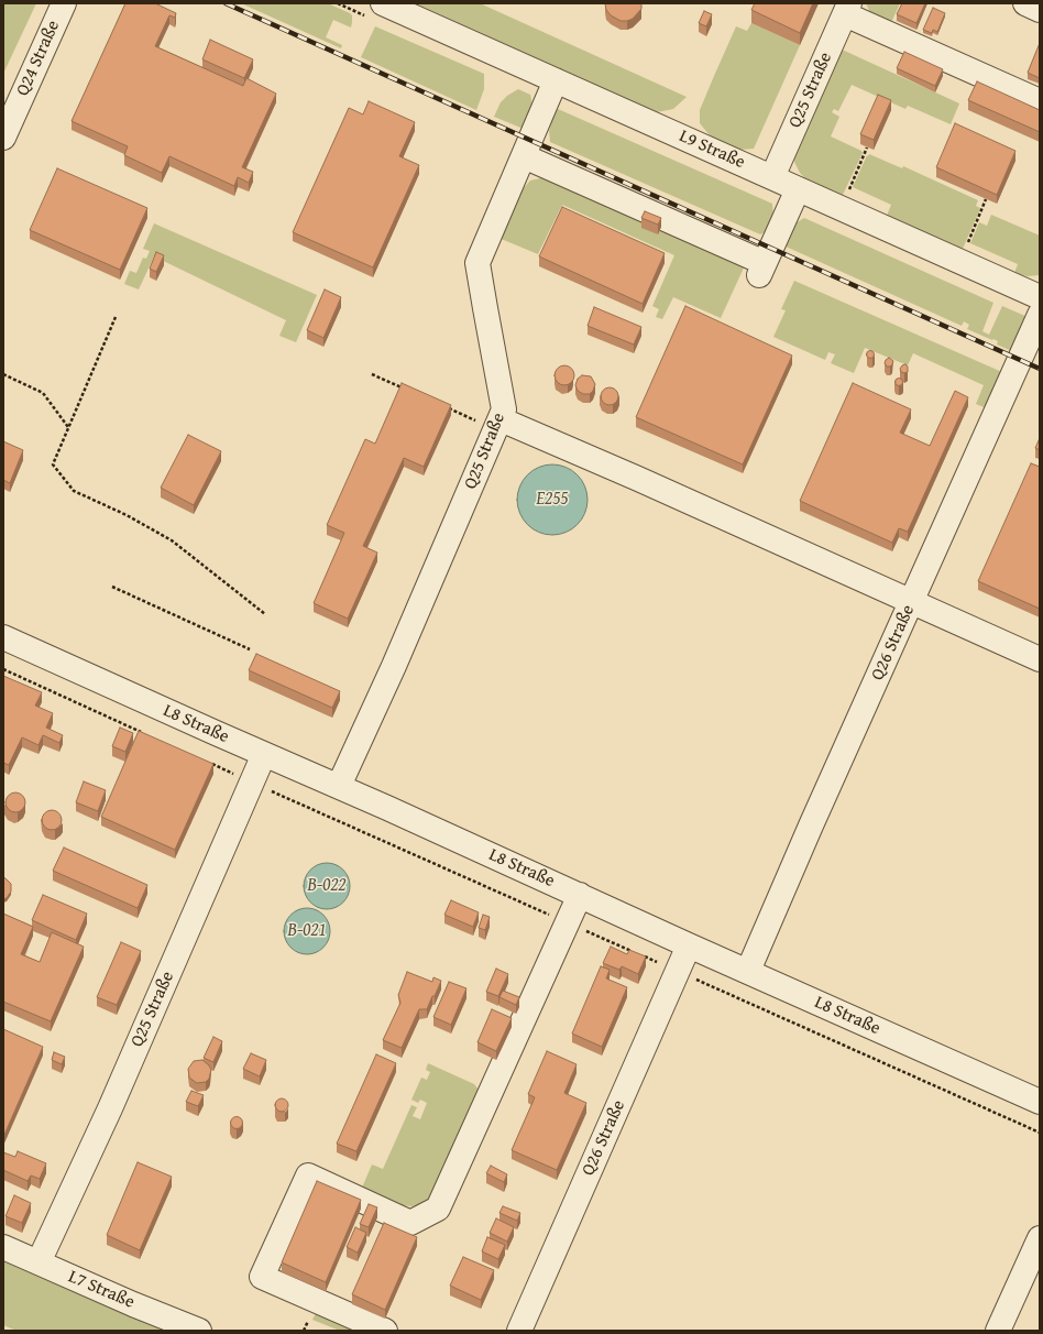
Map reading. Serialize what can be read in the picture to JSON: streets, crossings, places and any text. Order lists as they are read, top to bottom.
{
  "streets": {
    "lane": [
      "Q24 Straße",
      "Q25 Straße",
      "L9 Straße",
      "Q26 Straße",
      "L8 Straße",
      "L7 Straße"
    ]
  },
  "crossings": [
    ["Q25 Straße", "L9 Straße"],
    ["Q25 Straße", "L8 Straße"],
    ["Q25 Straße", "L7 Straße"],
    ["Q26 Straße", "L8 Straße"]
  ],
  "water": ["E255", "B-022", "B-021"]
}
